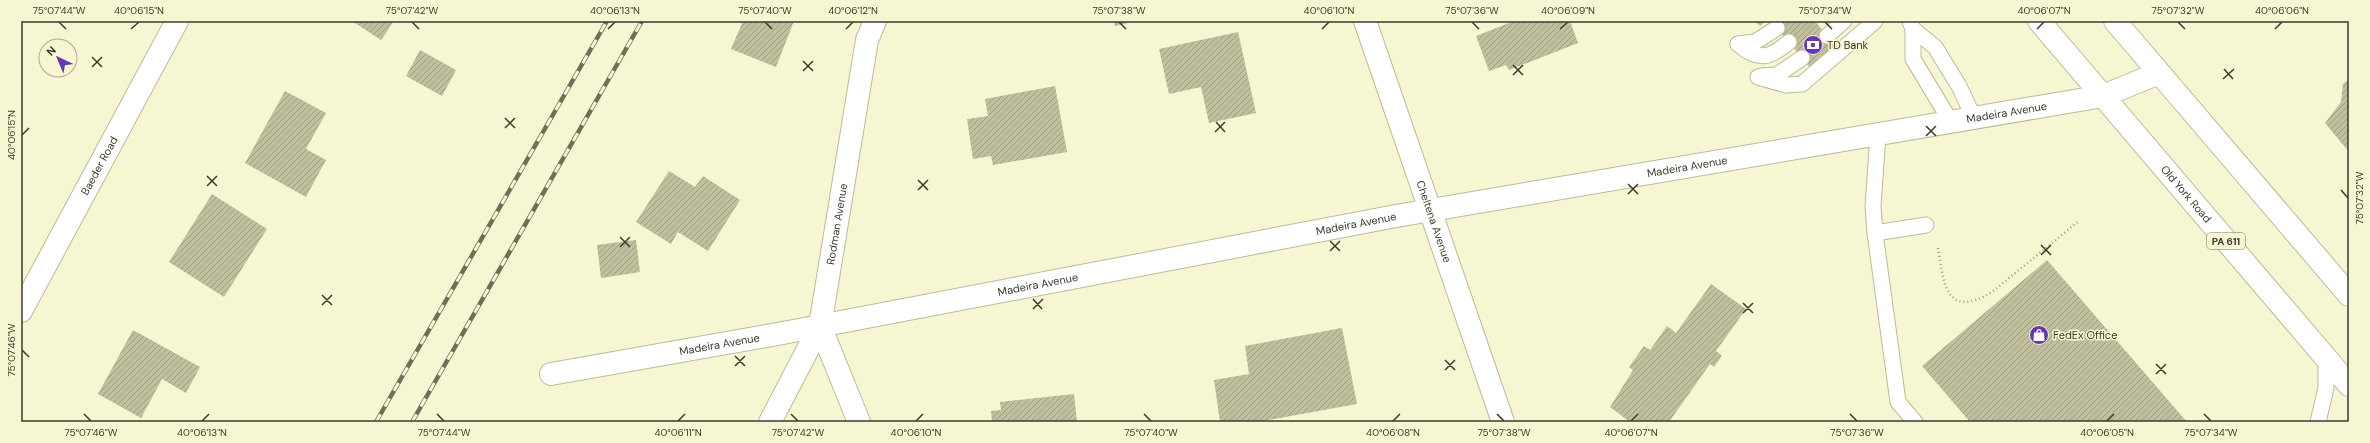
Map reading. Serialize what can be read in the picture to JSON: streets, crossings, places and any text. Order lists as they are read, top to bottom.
{
  "streets": {
    "main road": [
      "Madeira Avenue",
      "Baeder Road",
      "Old York Road",
      "Cheltena Avenue",
      "Rodman Avenue",
      "PA 611"
    ]
  },
  "crossings": [
    ["Madeira Avenue", "Old York Road"],
    ["Madeira Avenue", "Cheltena Avenue"],
    ["Madeira Avenue", "Rodman Avenue"]
  ],
  "places": {
    "bank": ["TD Bank"],
    "shop": ["FedEx Office"]
  },
  "north": "top left",
  "coordinates": [
    "75°07'44\"W",
    "40°06'15\"N",
    "75°07'42\"W",
    "40°06'13\"N",
    "75°07'40\"W",
    "40°06'12\"N",
    "75°07'38\"W",
    "40°06'10\"N",
    "75°07'36\"W",
    "40°06'09\"N",
    "75°07'34\"W",
    "40°06'07\"N",
    "75°07'32\"W",
    "40°06'06\"N",
    "75°07'46\"W",
    "40°06'11\"N",
    "40°06'08\"N",
    "40°06'05\"N"
  ]
}
